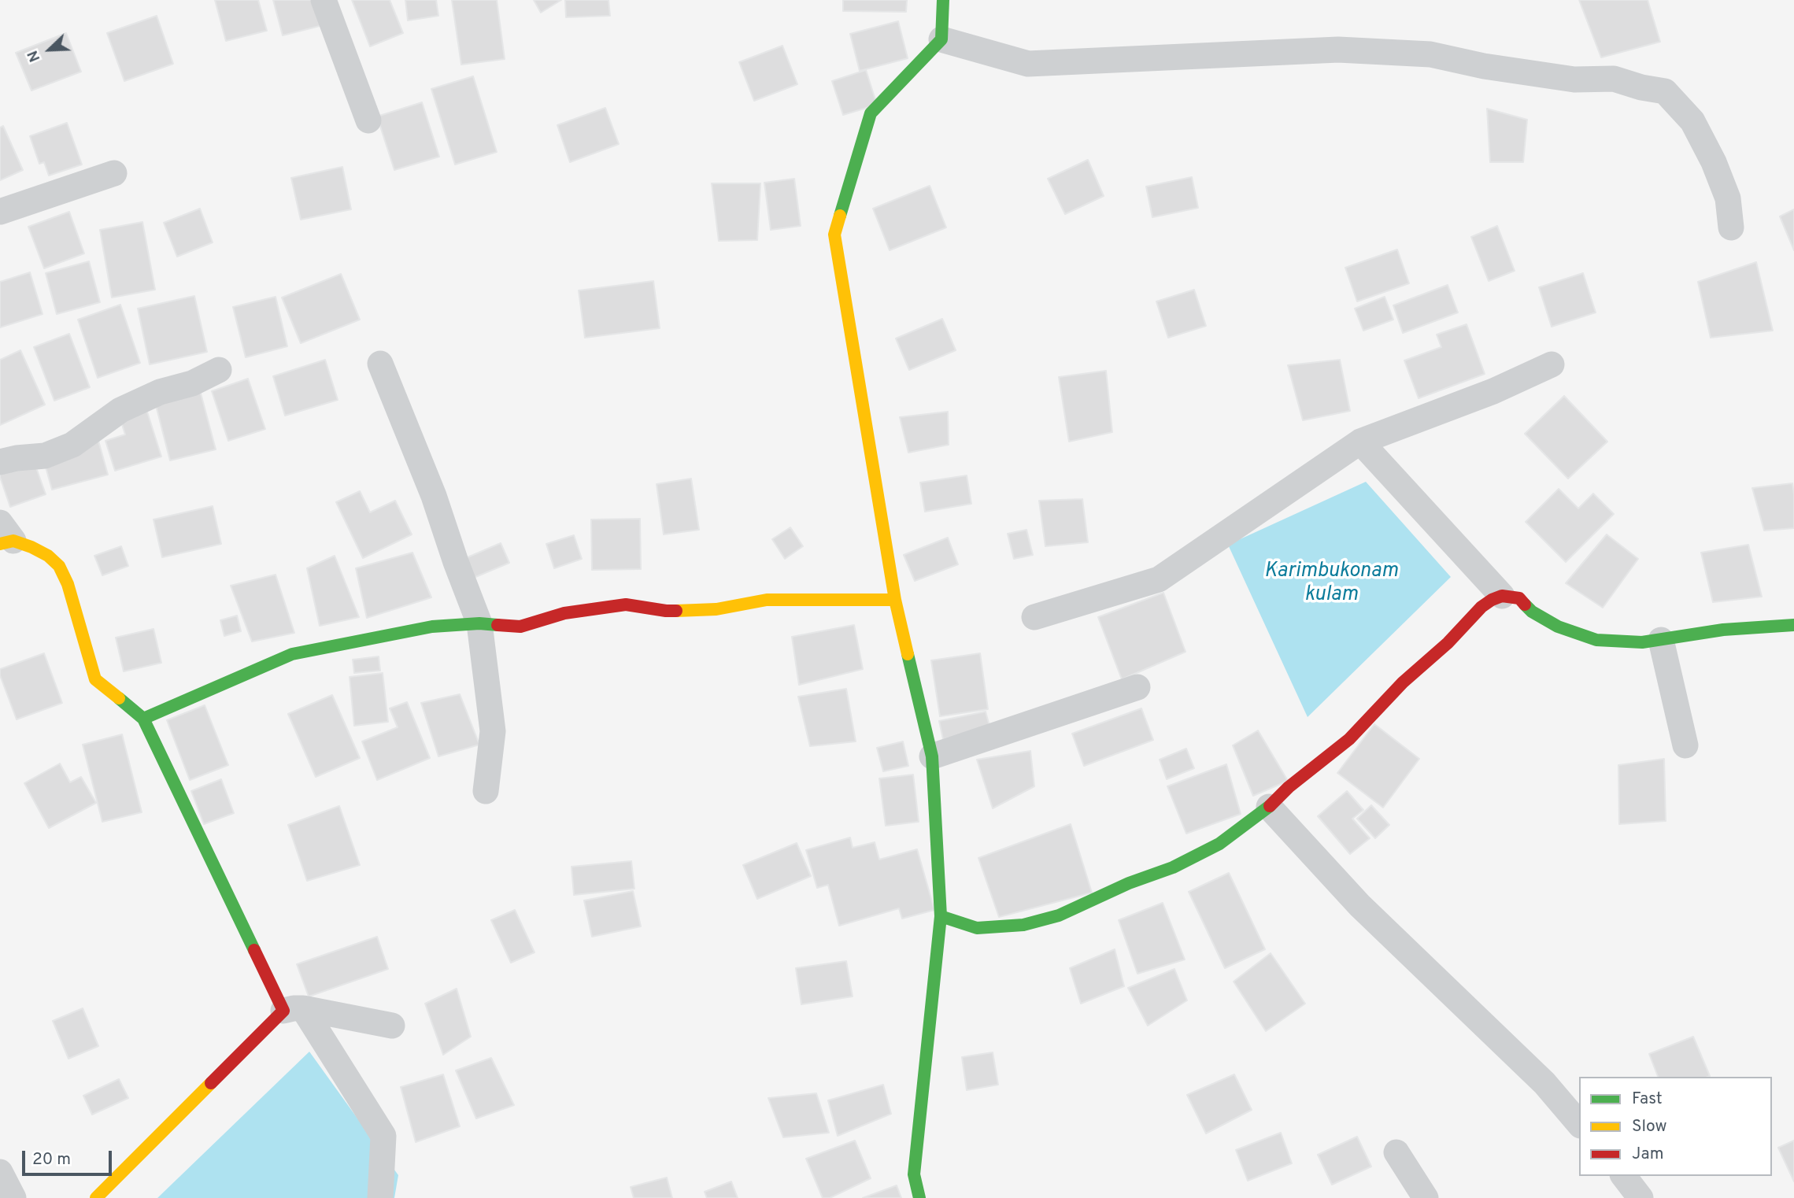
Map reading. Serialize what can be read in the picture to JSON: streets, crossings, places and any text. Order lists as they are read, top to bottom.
{
  "water": ["Karimbukonam kulam"],
  "legend": ["Fast", "Slow", "Jam"],
  "scale_bar": "20 m",
  "north": "bottom left"
}
